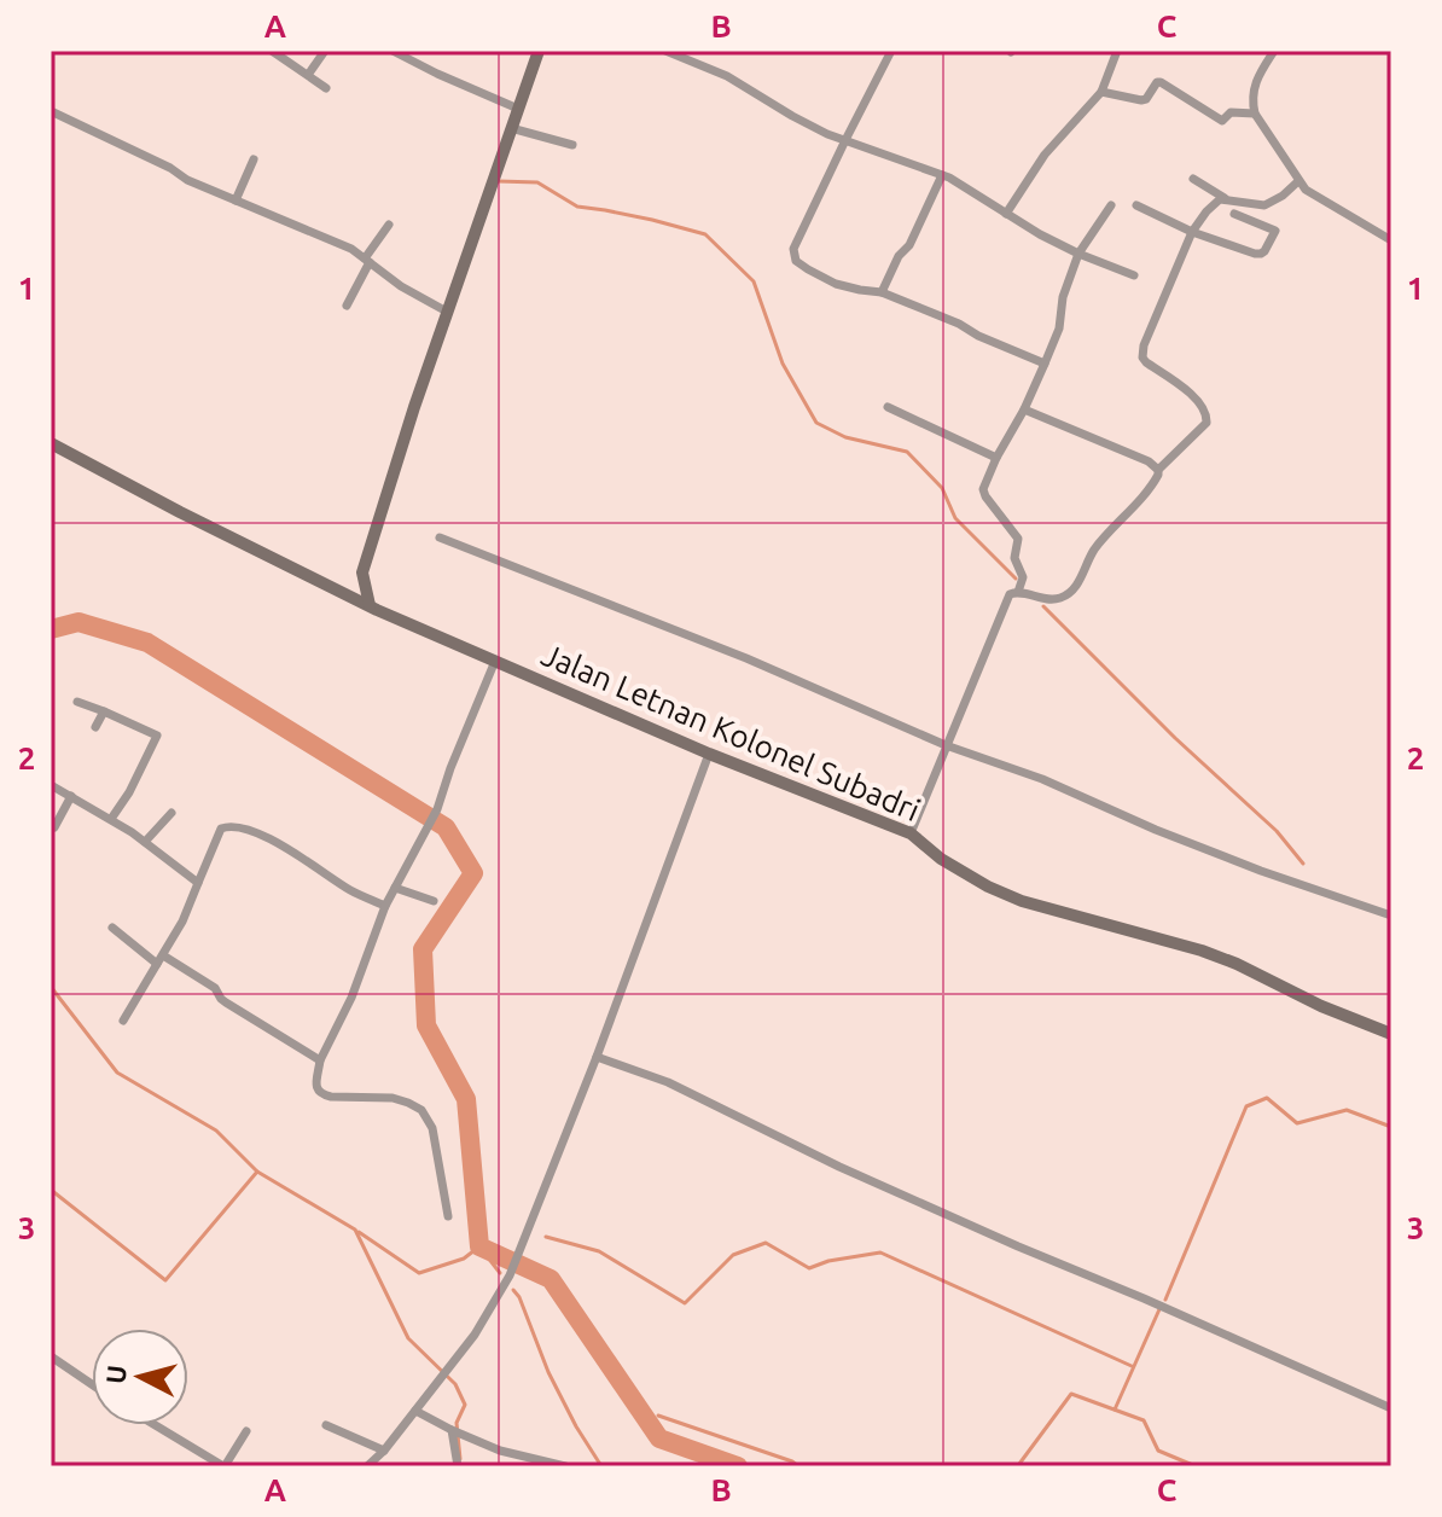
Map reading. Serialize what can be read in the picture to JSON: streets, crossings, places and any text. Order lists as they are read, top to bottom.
{
  "streets": {
    "main road": ["Jalan Letnan Kolonel Subadri"]
  },
  "north": "left",
  "grid": {
    "columns": ["A", "B", "C"],
    "rows": ["1", "2", "3"]
  }
}
